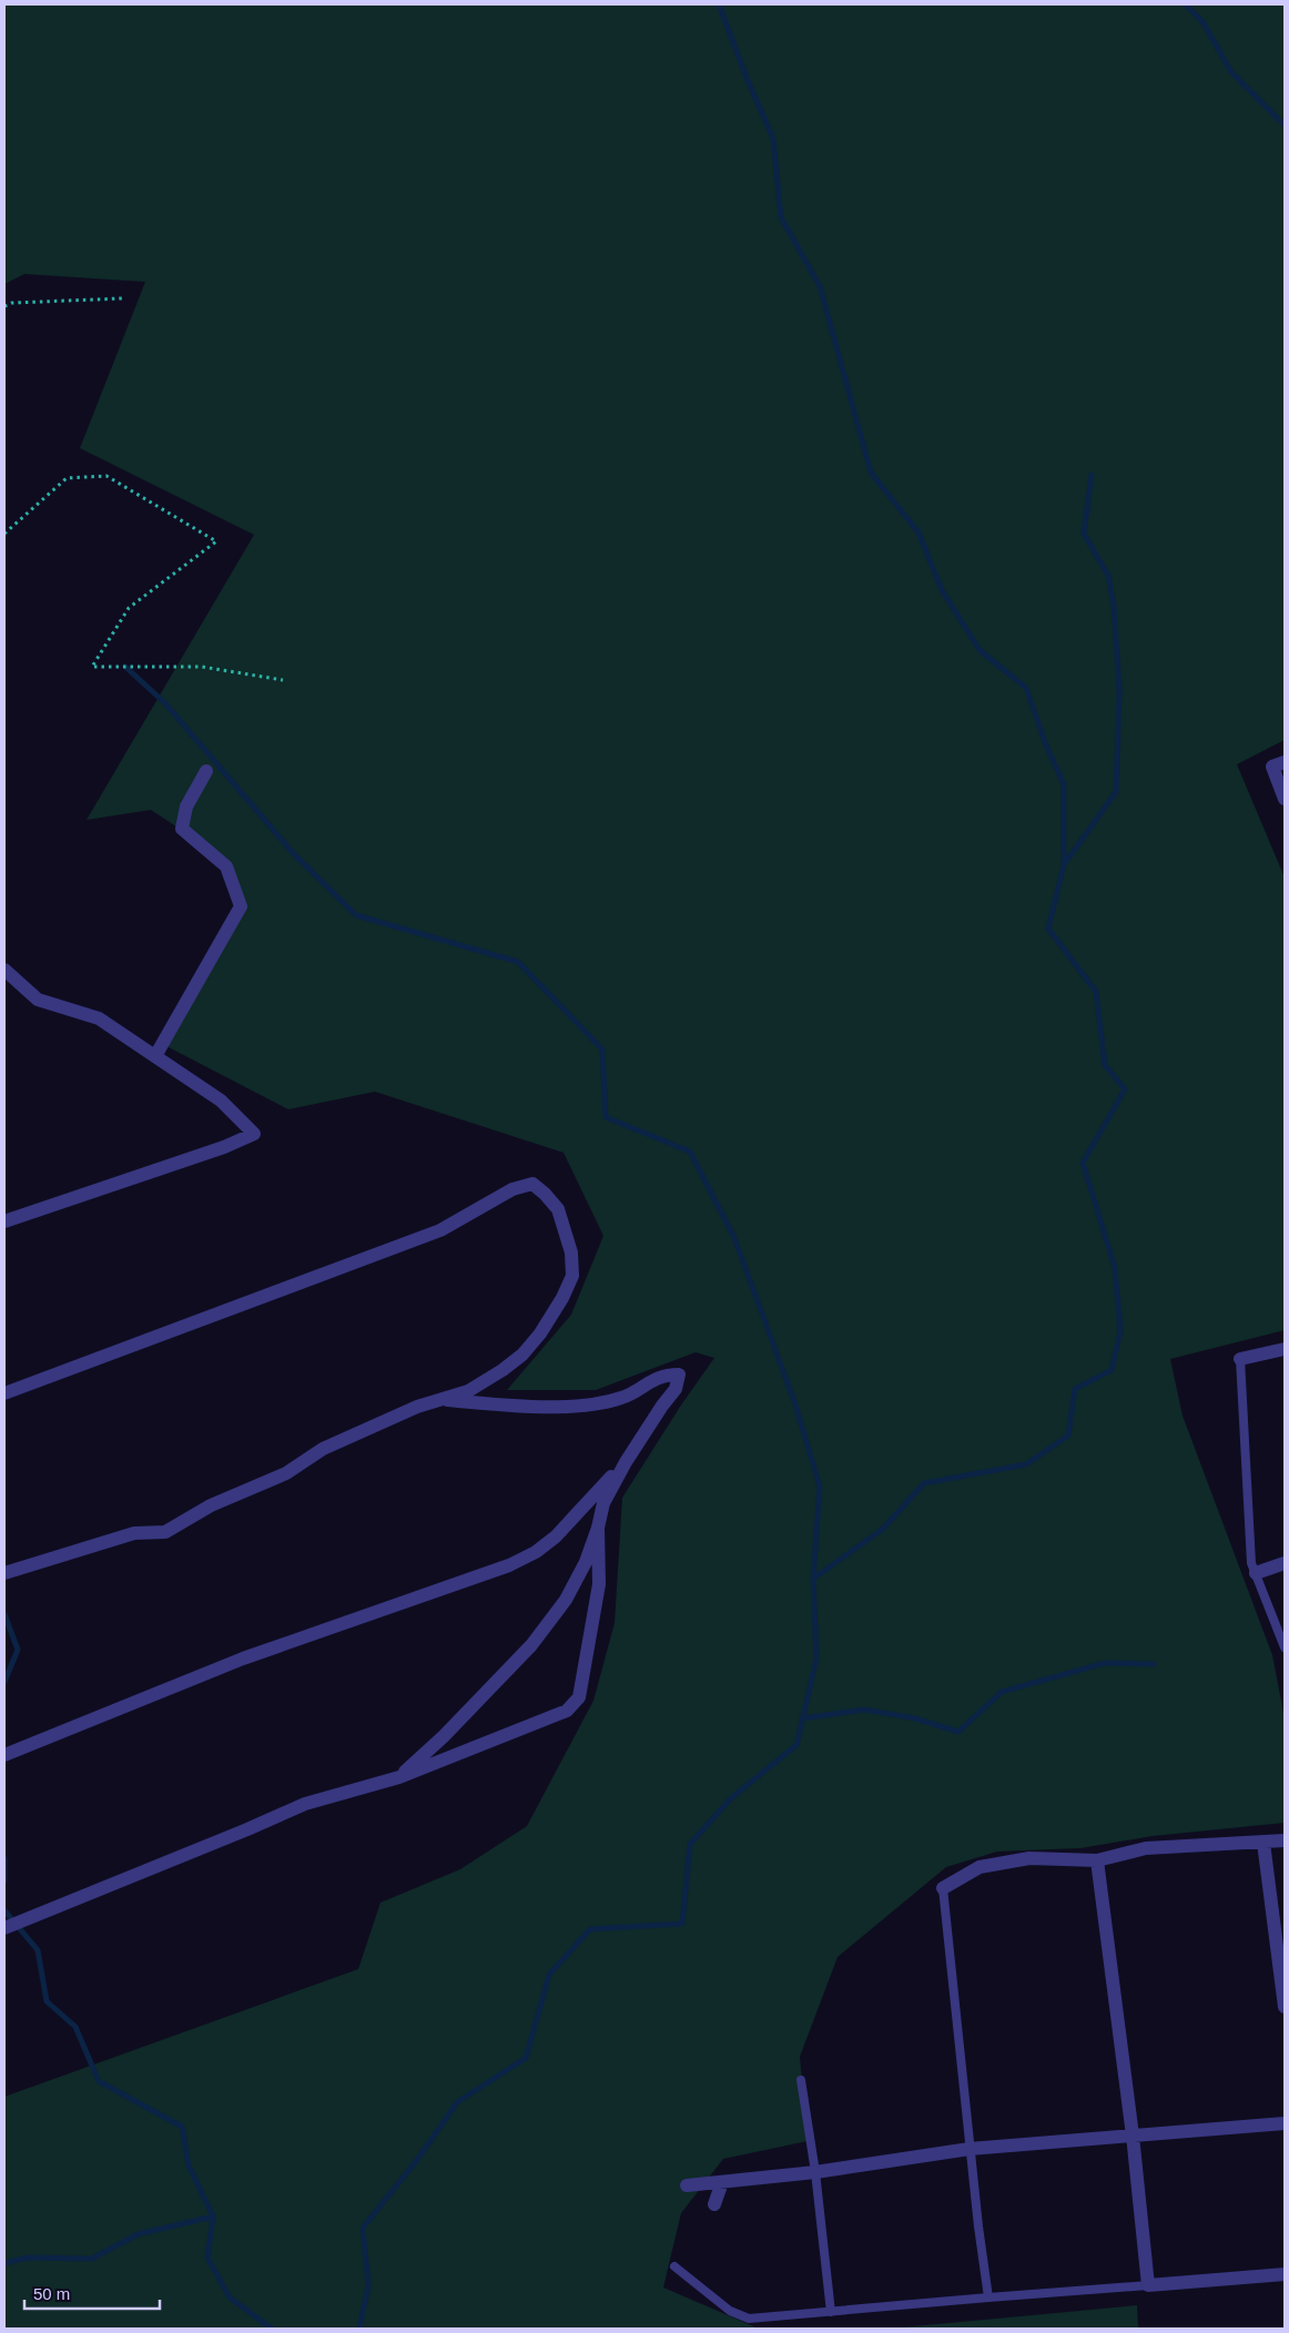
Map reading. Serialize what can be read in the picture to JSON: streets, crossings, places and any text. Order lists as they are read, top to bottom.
{
  "scale_bar": "50 m"
}
